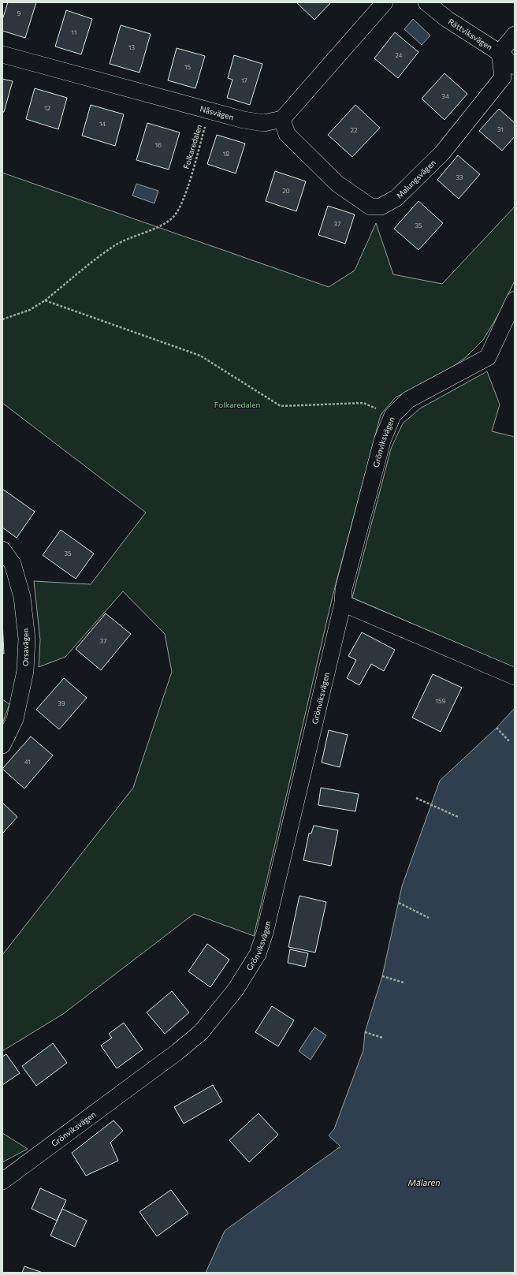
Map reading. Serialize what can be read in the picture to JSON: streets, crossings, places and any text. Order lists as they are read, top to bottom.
{
  "streets": {
    "street": [
      "Rättviksvägen",
      "Nåsvägen",
      "Malungsvägen",
      "Grönviksvägen",
      "Orsavägen"
    ],
    "path": ["Folkaredalen"]
  },
  "crossings": [
    ["Rättviksvägen", "Malungsvägen"],
    ["Nåsvägen", "Folkaredalen"],
    ["Nåsvägen", "Malungsvägen"]
  ],
  "water": ["Mälaren"],
  "parks": ["Folkaredalen"],
  "house_numbers": [
    "9",
    "11",
    "13",
    "24",
    "15",
    "17",
    "34",
    "12",
    "14",
    "31",
    "22",
    "16",
    "18",
    "33",
    "20",
    "37",
    "35",
    "35",
    "37",
    "159",
    "39",
    "41"
  ]
}
